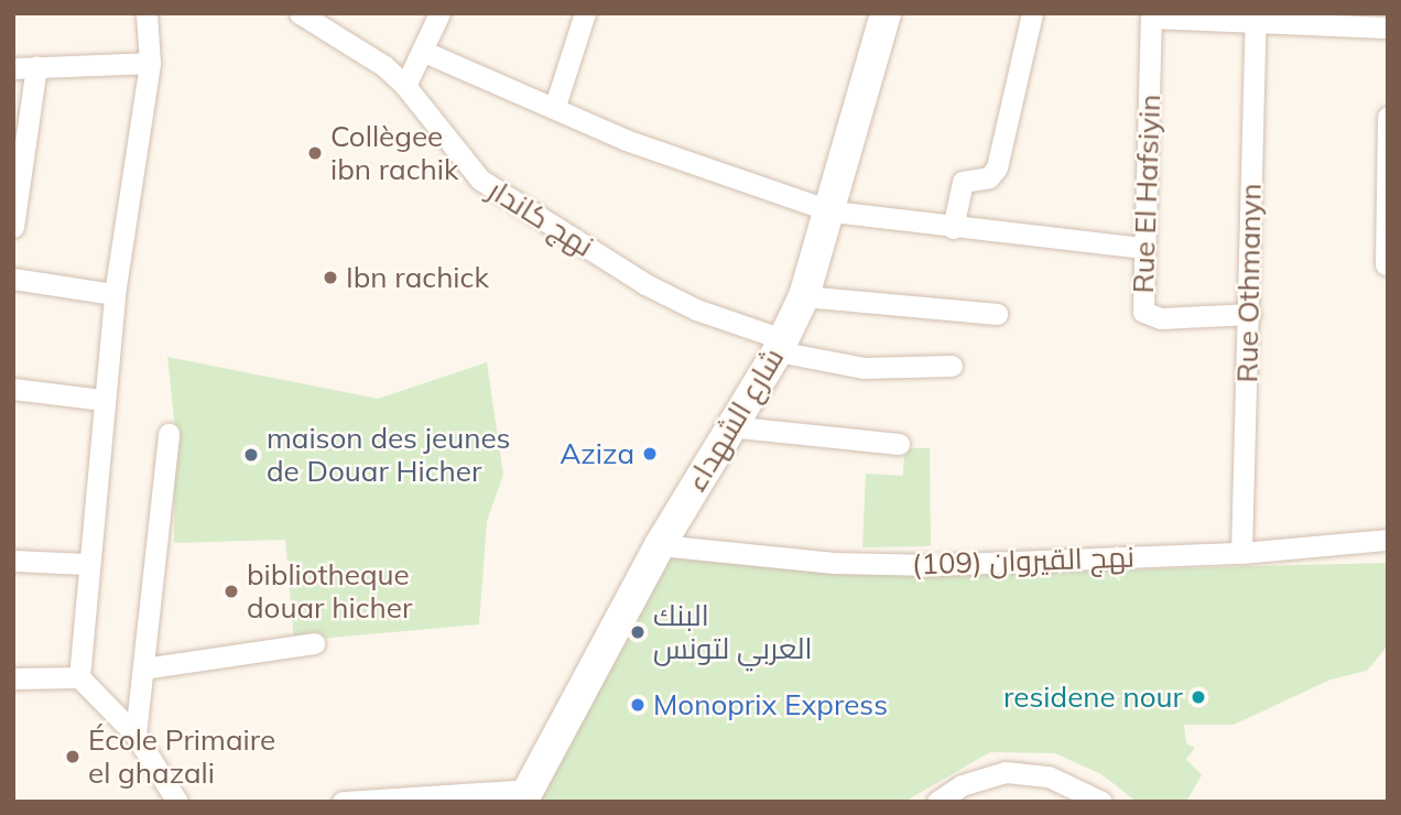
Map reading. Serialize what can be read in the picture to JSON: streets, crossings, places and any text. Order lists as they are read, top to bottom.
{
  "streets": {
    "street": [
      "Rue El Hafsiyin",
      "نهج كاندار",
      "Rue Othmanyn",
      "شارع الشهداء",
      "نهج القيروان (109)"
    ]
  },
  "crossings": [
    ["Rue El Hafsiyin", "Rue Othmanyn"],
    ["نهج كاندار", "شارع الشهداء"],
    ["Rue Othmanyn", "نهج القيروان (109)"],
    ["شارع الشهداء", "نهج القيروان (109)"]
  ],
  "places": [
    "Collègee ibn rachik",
    "Ibn rachick",
    "Aziza",
    "maison des jeunes de Douar Hicher",
    "bibliotheque douar hicher",
    "البنك العربي لتونس",
    "residene nour",
    "Monoprix Express",
    "École Primaire el ghazali"
  ]
}
